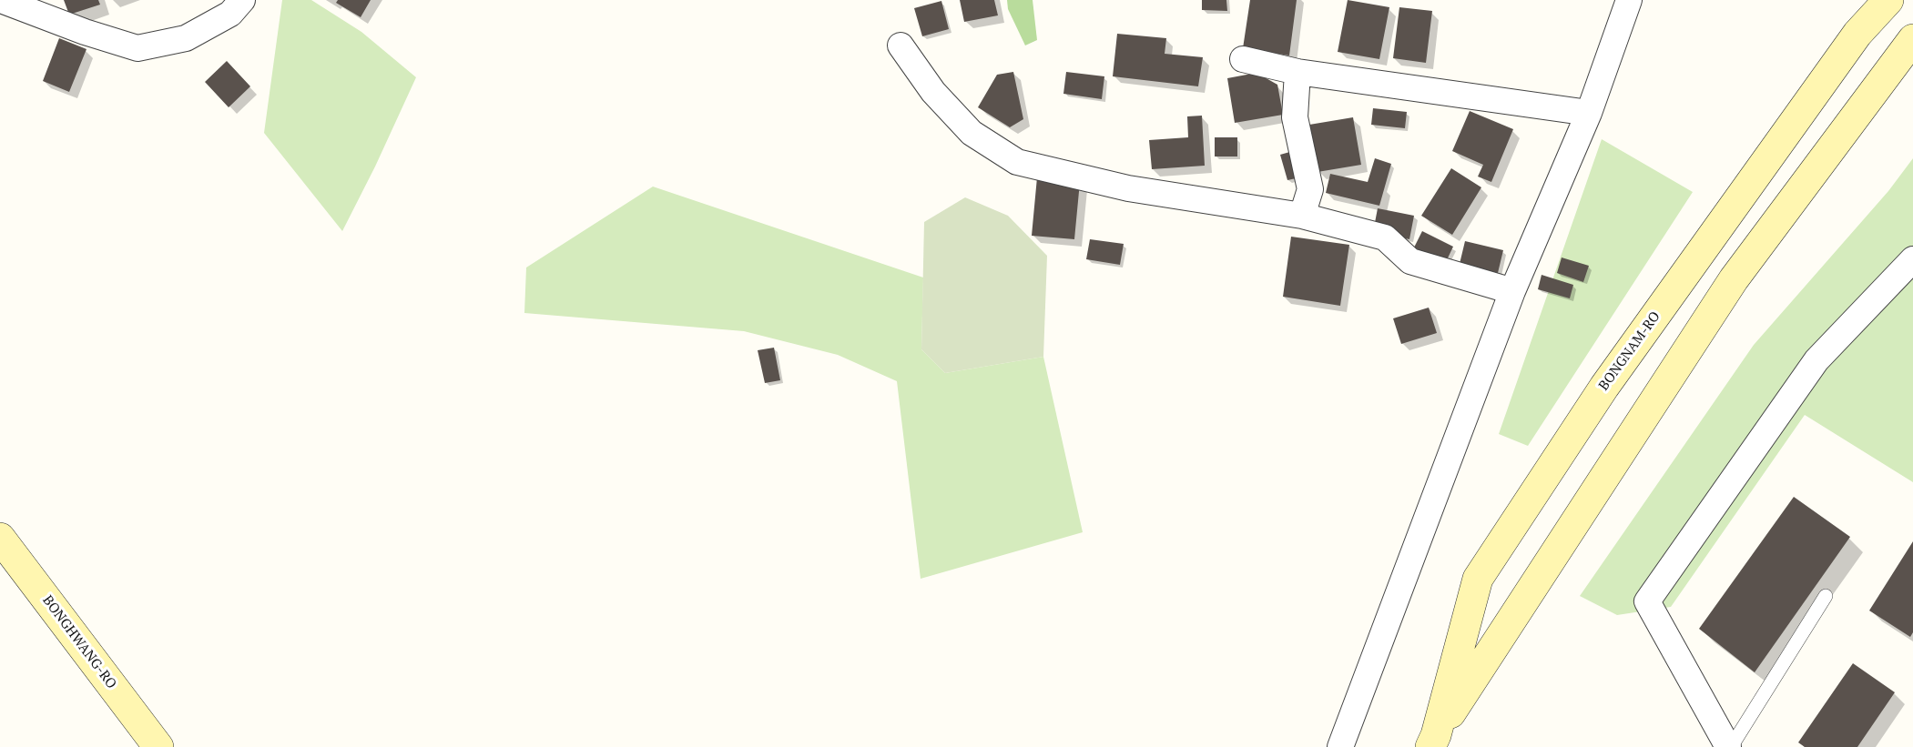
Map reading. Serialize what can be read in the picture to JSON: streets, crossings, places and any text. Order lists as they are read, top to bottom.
{
  "streets": {
    "main road": ["BONGNAM-RO", "BONGHWANG-RO"]
  }
}
